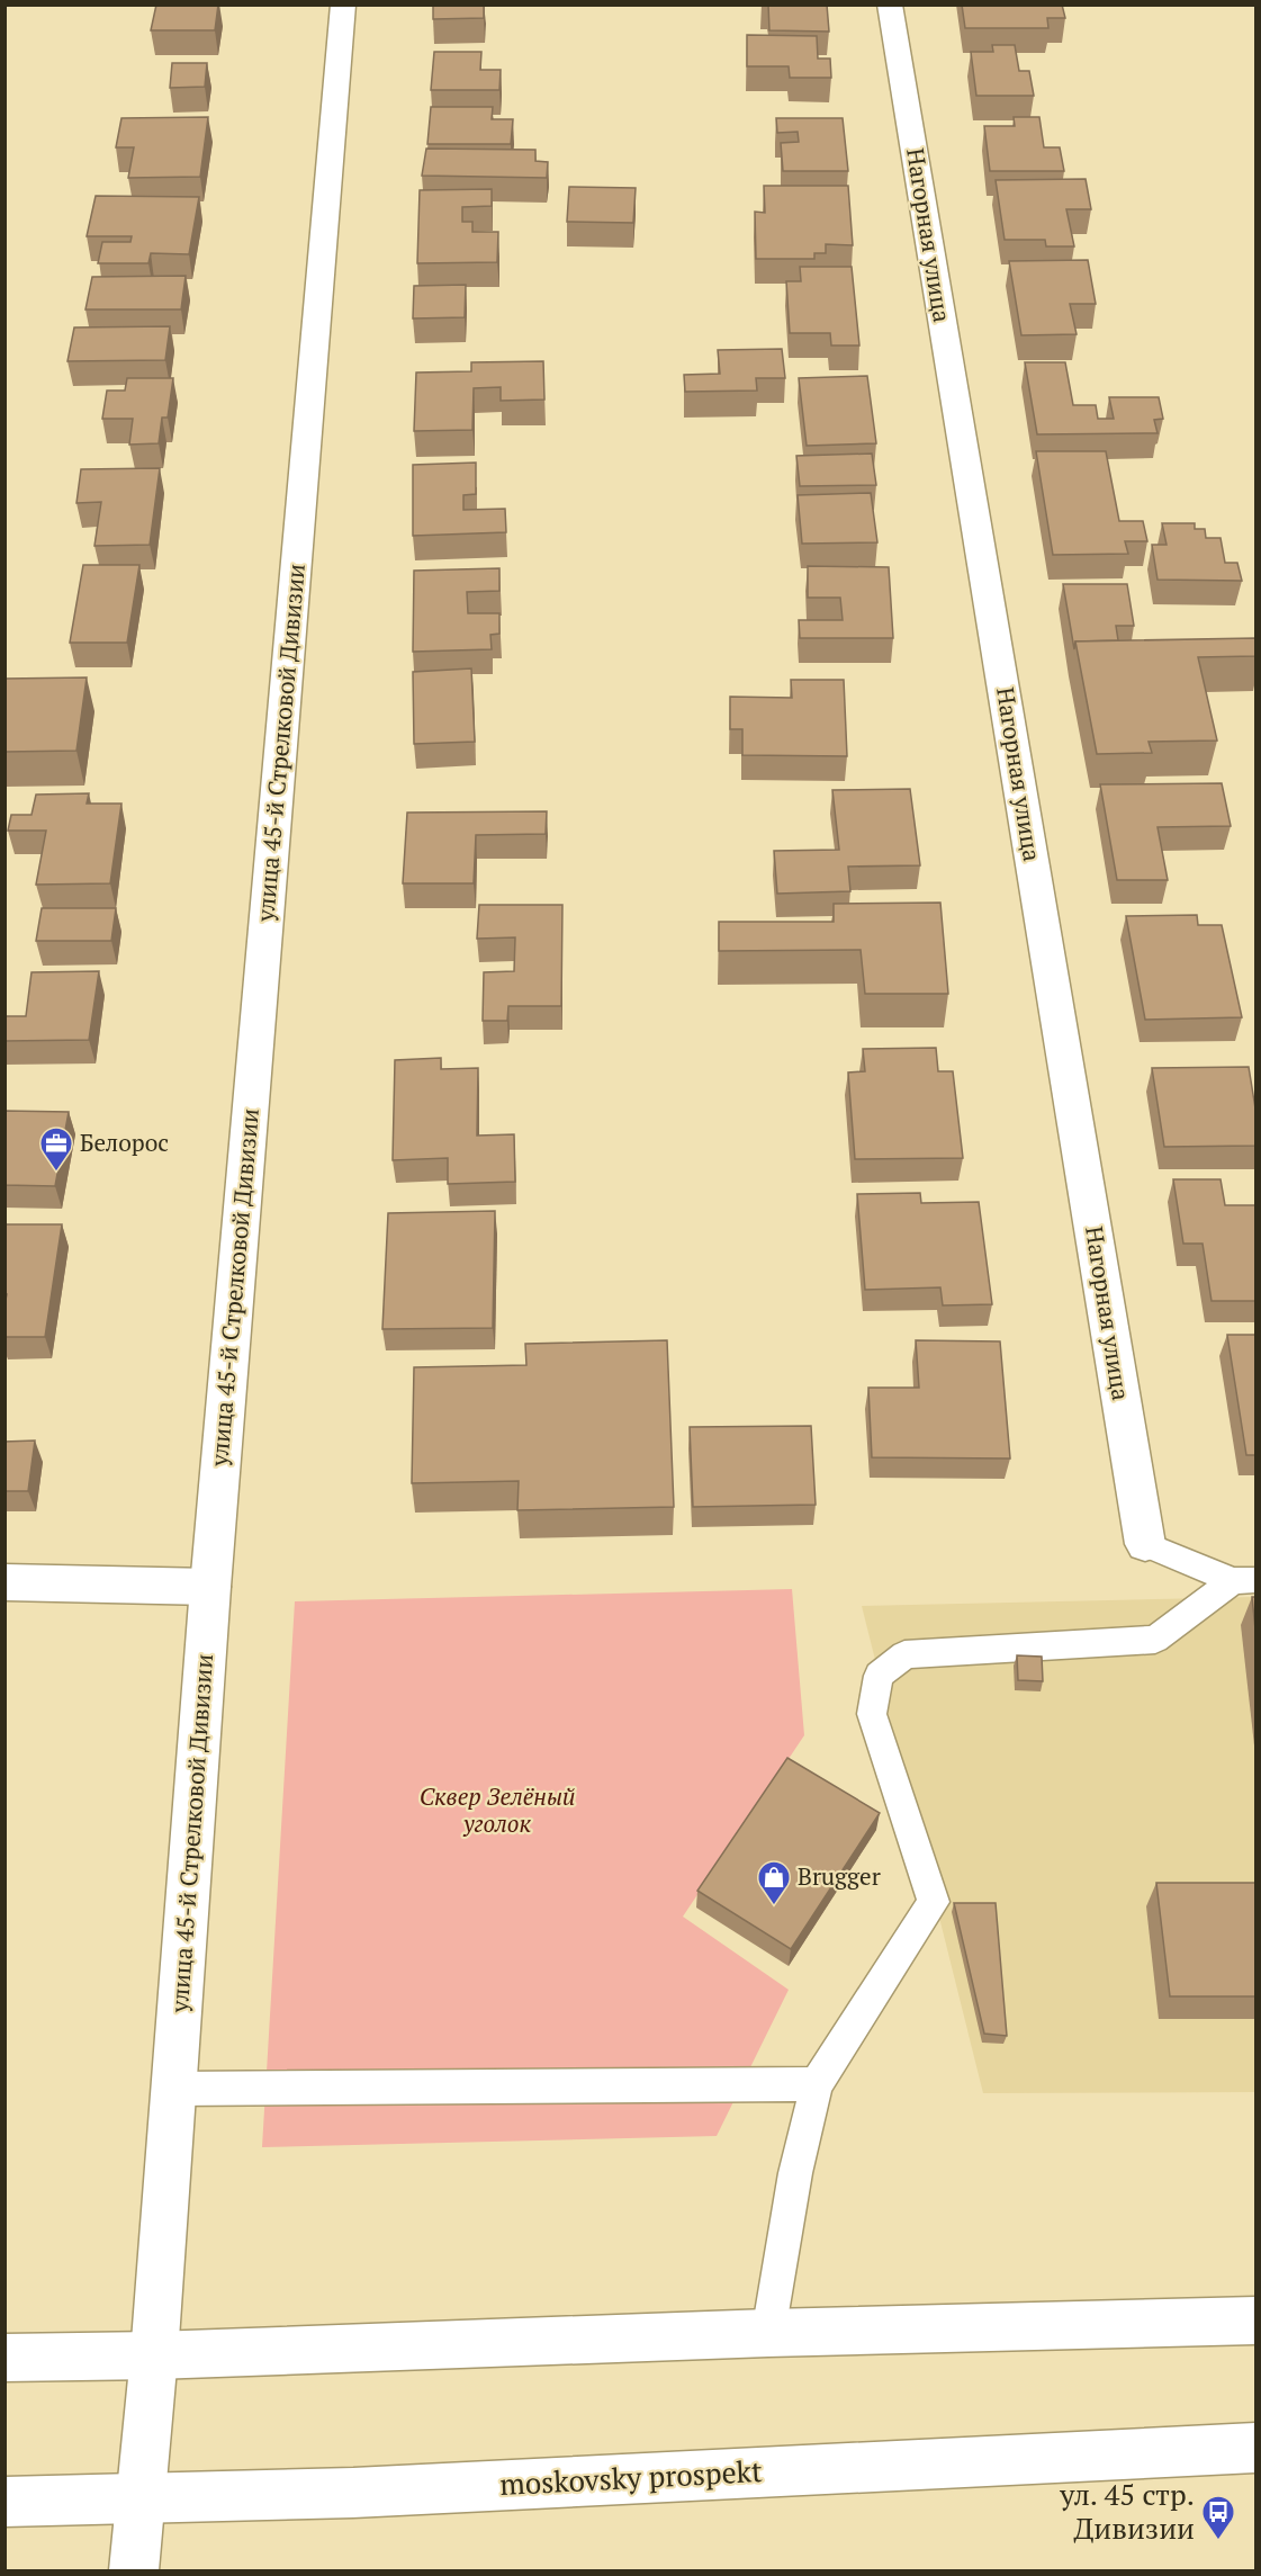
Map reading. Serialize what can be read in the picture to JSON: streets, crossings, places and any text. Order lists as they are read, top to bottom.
{
  "streets": {
    "main road": ["Нагорная улица", "улица 45-й Стрелковой Дивизии", "moskovsky prospekt"]
  },
  "crossings": [
    ["улица 45-й Стрелковой Дивизии", "moskovsky prospekt"]
  ],
  "parks": ["Сквер Зелёный уголок"],
  "places": {
    "office": ["Белорос"],
    "shop": ["Brugger"],
    "bus stop": ["ул. 45 стр. Дивизии"]
  }
}
